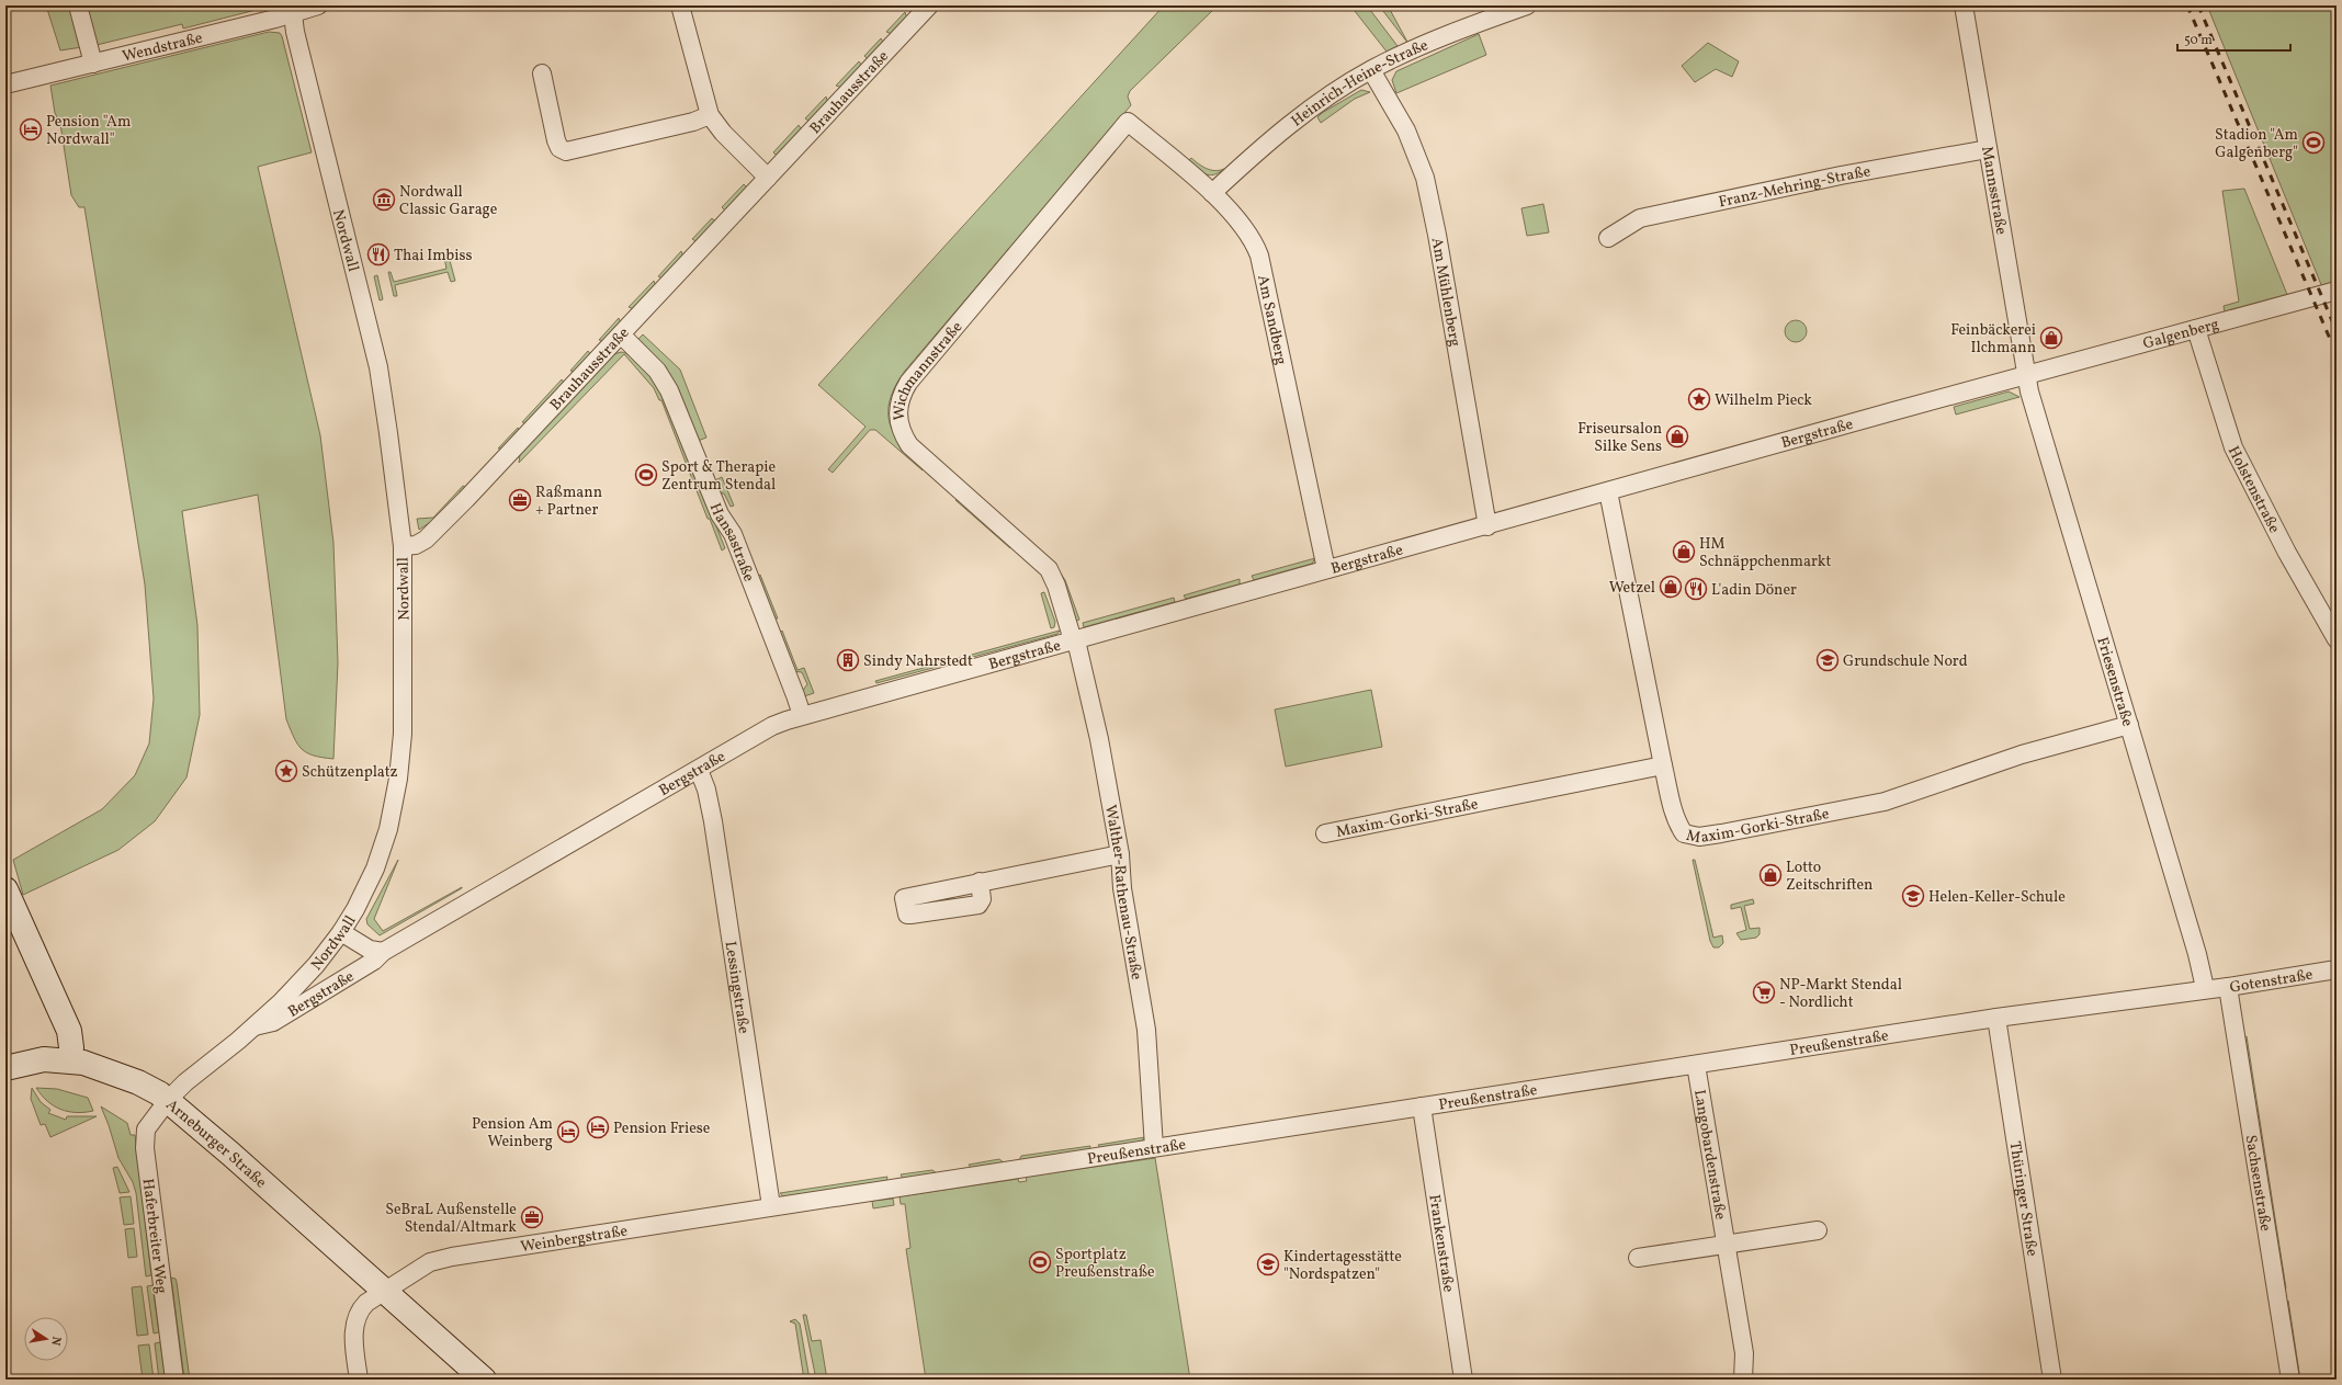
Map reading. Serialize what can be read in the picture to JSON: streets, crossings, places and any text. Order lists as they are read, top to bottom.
{
  "streets": {
    "main road": ["Arneburger Straße"],
    "street": [
      "Wendstraße",
      "Heinrich-Heine-Straße",
      "Brauhausstraße",
      "Franz-Mehring-Straße",
      "Mannsstraße",
      "Nordwall",
      "Am Mühlenberg",
      "Am Sandberg",
      "Galgenberg",
      "Wichmannstraße",
      "Bergstraße",
      "Holstenstraße",
      "Hansastraße",
      "Friesenstraße",
      "Maxim-Gorki-Straße",
      "Walther-Rathenau-Straße",
      "Gotenstraße",
      "Lessingstraße",
      "Preußenstraße",
      "Langobardenstraße",
      "Sachsenstraße",
      "Thüringer Straße",
      "Haferbreiter Weg",
      "Weinbergstraße",
      "Frankenstraße"
    ]
  },
  "crossings": [
    ["Wendstraße", "Nordwall"],
    ["Heinrich-Heine-Straße", "Am Mühlenberg"],
    ["Heinrich-Heine-Straße", "Am Sandberg"],
    ["Brauhausstraße", "Nordwall"],
    ["Brauhausstraße", "Hansastraße"],
    ["Franz-Mehring-Straße", "Mannsstraße"],
    ["Mannsstraße", "Galgenberg"],
    ["Mannsstraße", "Bergstraße"],
    ["Mannsstraße", "Friesenstraße"],
    ["Nordwall", "Bergstraße"],
    ["Nordwall", "Arneburger Straße"],
    ["Nordwall", "Haferbreiter Weg"],
    ["Am Mühlenberg", "Bergstraße"],
    ["Am Sandberg", "Wichmannstraße"],
    ["Am Sandberg", "Bergstraße"],
    ["Galgenberg", "Bergstraße"],
    ["Galgenberg", "Holstenstraße"],
    ["Galgenberg", "Friesenstraße"],
    ["Wichmannstraße", "Bergstraße"],
    ["Wichmannstraße", "Walther-Rathenau-Straße"],
    ["Bergstraße", "Hansastraße"],
    ["Bergstraße", "Friesenstraße"],
    ["Bergstraße", "Walther-Rathenau-Straße"],
    ["Bergstraße", "Lessingstraße"],
    ["Friesenstraße", "Maxim-Gorki-Straße"],
    ["Friesenstraße", "Gotenstraße"],
    ["Friesenstraße", "Preußenstraße"],
    ["Walther-Rathenau-Straße", "Preußenstraße"],
    ["Gotenstraße", "Preußenstraße"],
    ["Gotenstraße", "Sachsenstraße"],
    ["Lessingstraße", "Preußenstraße"],
    ["Lessingstraße", "Weinbergstraße"],
    ["Preußenstraße", "Langobardenstraße"],
    ["Preußenstraße", "Thüringer Straße"],
    ["Preußenstraße", "Weinbergstraße"],
    ["Preußenstraße", "Frankenstraße"],
    ["Arneburger Straße", "Haferbreiter Weg"],
    ["Arneburger Straße", "Weinbergstraße"]
  ],
  "places": {
    "hotel": ["Pension \"Am Nordwall\"", "Pension Friese", "Pension Am Weinberg"],
    "sports": ["Stadion \"Am Galgenberg\"", "Sport & Therapie Zentrum Stendal", "Sportplatz Preußenstraße"],
    "museum": ["Nordwall Classic Garage"],
    "restaurant": ["Thai Imbiss", "L'adin Döner"],
    "shop": [
      "Feinbäckerei Ilchmann",
      "Friseursalon Silke Sens",
      "HM Schnäppchenmarkt",
      "Wetzel",
      "Lotto Zeitschriften"
    ],
    "place": ["Wilhelm Pieck", "Schützenplatz"],
    "office": ["Raßmann + Partner", "SeBraL Außenstelle Stendal/Altmark"],
    "building": ["Sindy Nahrstedt"],
    "school or university": ["Grundschule Nord", "Helen-Keller-Schule", "Kindertagesstätte \"Nordspatzen\""],
    "supermarket": ["NP-Markt Stendal - Nordlicht"]
  },
  "scale_bar": "50 m",
  "north": "right"
}
